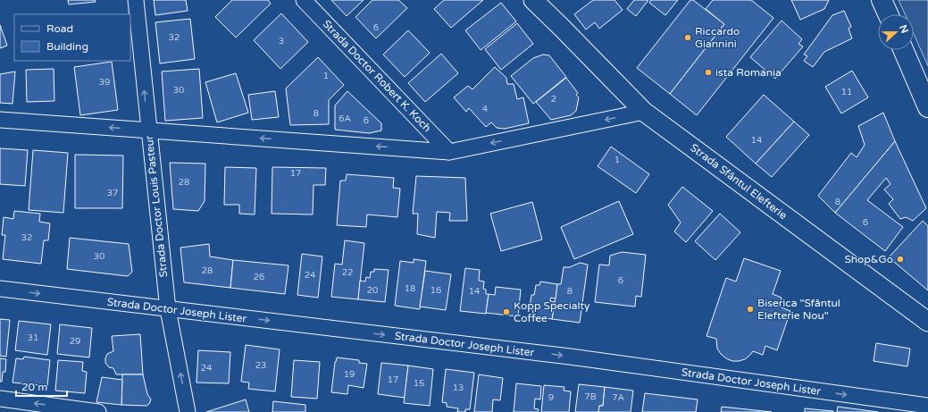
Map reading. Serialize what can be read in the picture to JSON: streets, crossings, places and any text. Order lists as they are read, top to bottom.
{
  "streets": {
    "street": [
      "Strada Doctor Robert K. Koch",
      "Strada Sfântul Elefterie",
      "Strada Doctor Louis Pasteur",
      "Strada Doctor Joseph Lister"
    ]
  },
  "crossings": [
    ["Strada Doctor Louis Pasteur", "Strada Doctor Joseph Lister"]
  ],
  "one_way": ["Strada Doctor Louis Pasteur", "Strada Doctor Joseph Lister"],
  "places": [
    "Riccardo Giannini",
    "ista Romania",
    "Shop&Go",
    "Biserica \"Sfântul Elefterie Nou\"",
    "Kopp Specialty Coffee"
  ],
  "house_numbers": [
    "6",
    "32",
    "3",
    "1",
    "39",
    "30",
    "11",
    "2",
    "4",
    "8",
    "6A",
    "6",
    "14",
    "1",
    "17",
    "28",
    "37",
    "8",
    "6",
    "32",
    "30",
    "28",
    "22",
    "24",
    "26",
    "6",
    "18",
    "20",
    "16",
    "14",
    "8",
    "31",
    "29",
    "23",
    "24",
    "19",
    "17",
    "15",
    "13",
    "7B",
    "9",
    "7A"
  ],
  "legend": ["Road", "Building"],
  "scale_bar": "20 m",
  "north": "right"
}
